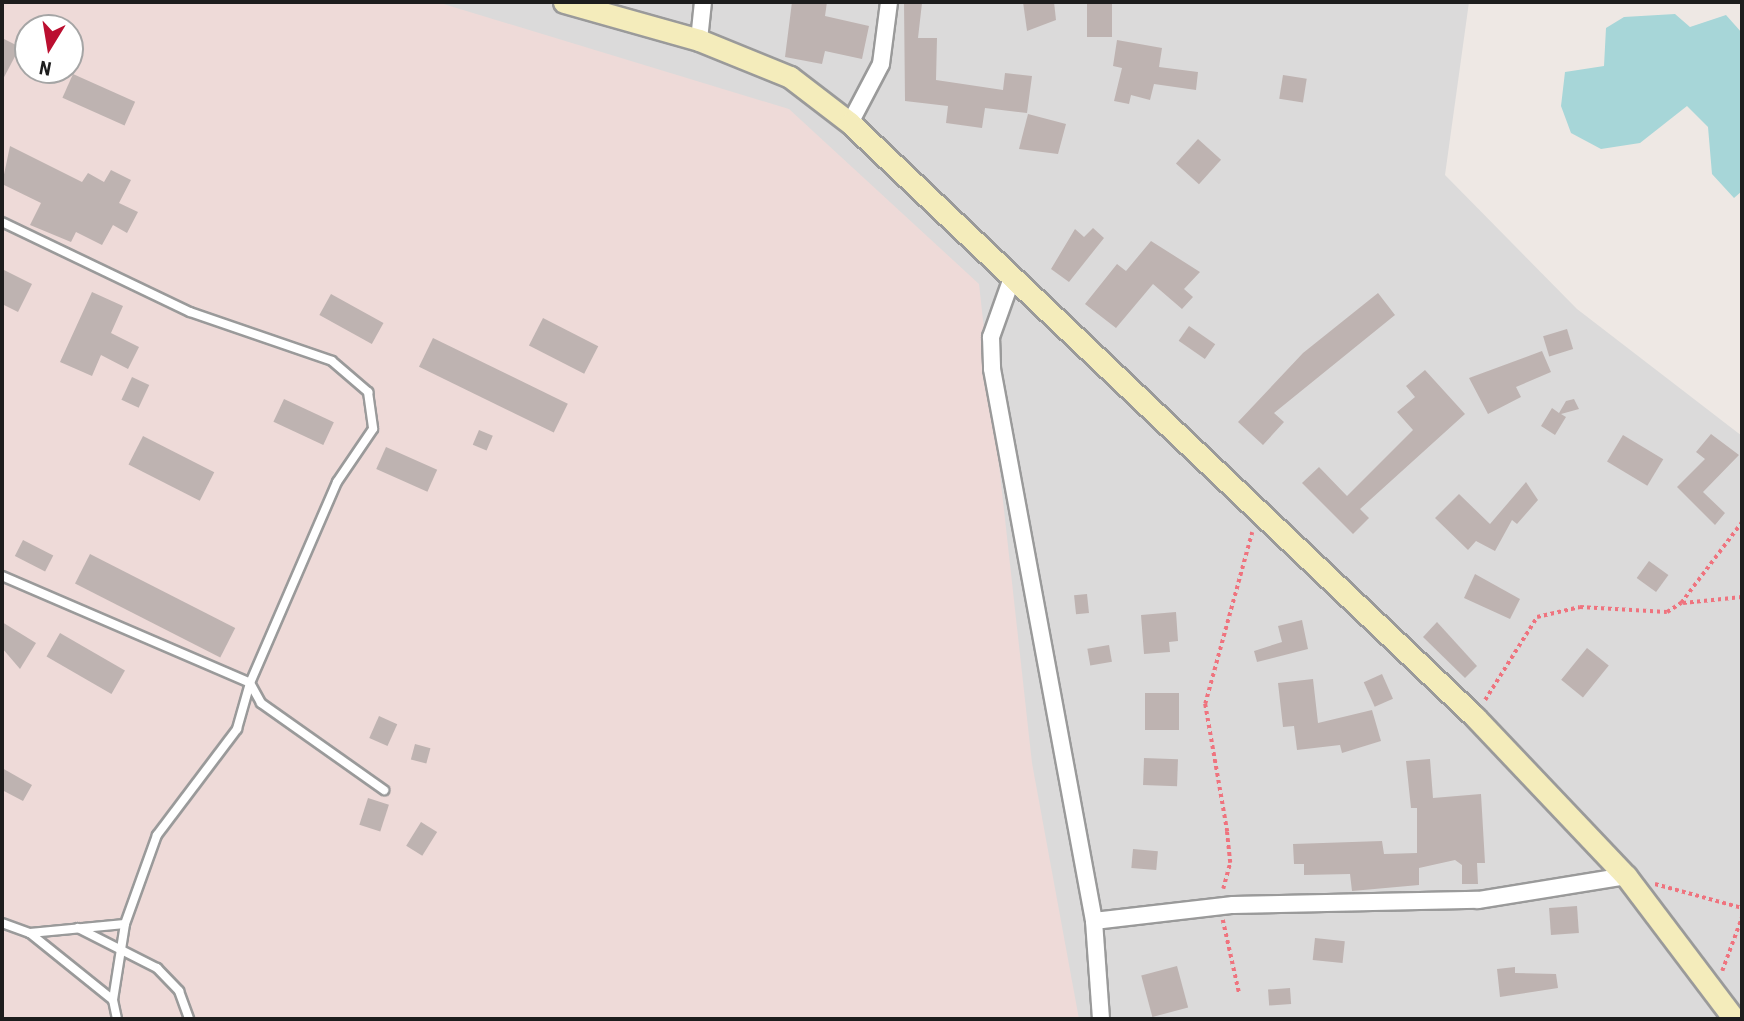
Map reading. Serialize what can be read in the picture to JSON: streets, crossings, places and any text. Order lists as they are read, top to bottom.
{
  "north": "bottom"
}
